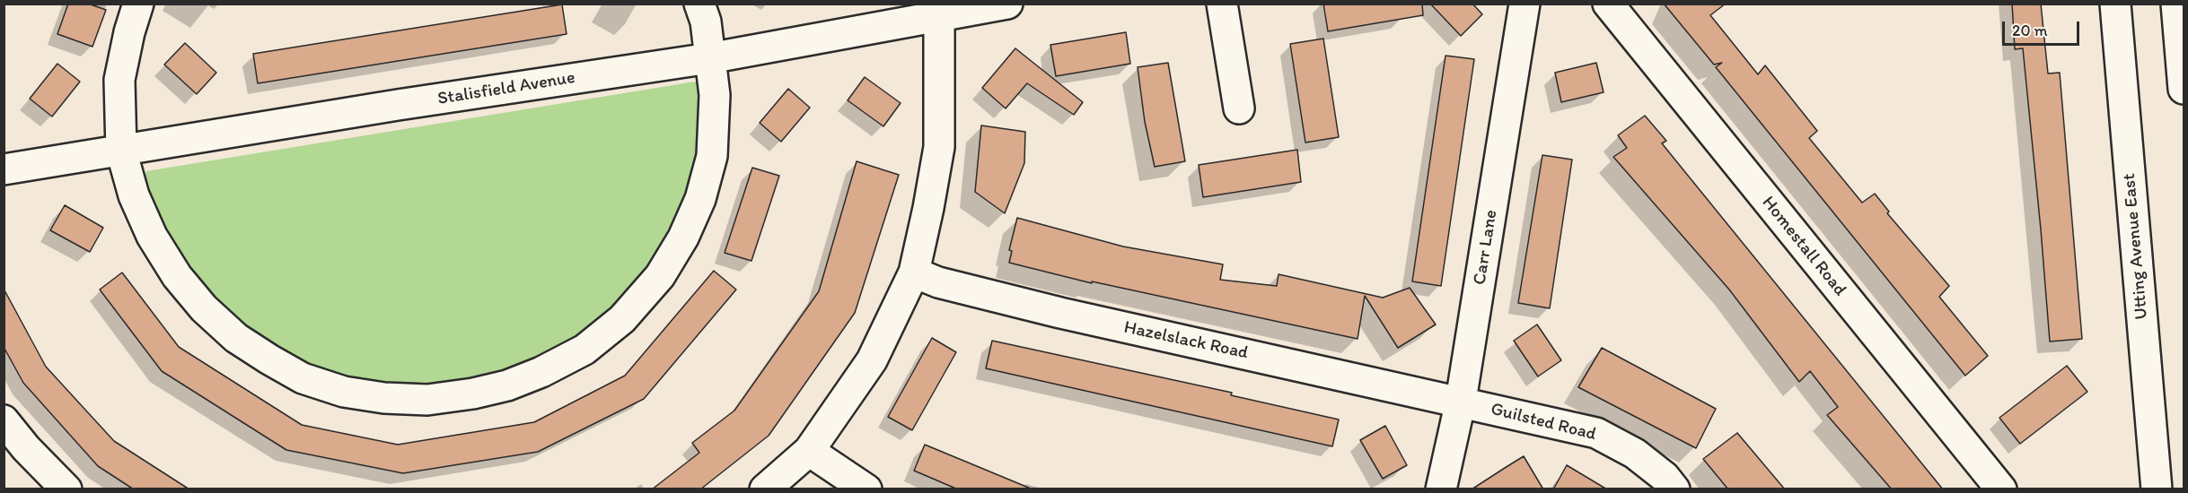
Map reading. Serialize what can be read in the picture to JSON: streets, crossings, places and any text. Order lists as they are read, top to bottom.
{
  "streets": {
    "street": [
      "Stalisfield Avenue",
      "Homestall Road",
      "Utting Avenue East",
      "Carr Lane",
      "Hazelslack Road",
      "Guilsted Road"
    ]
  },
  "crossings": [
    ["Carr Lane", "Hazelslack Road"],
    ["Carr Lane", "Guilsted Road"],
    ["Hazelslack Road", "Guilsted Road"]
  ],
  "scale_bar": "20 m"
}
